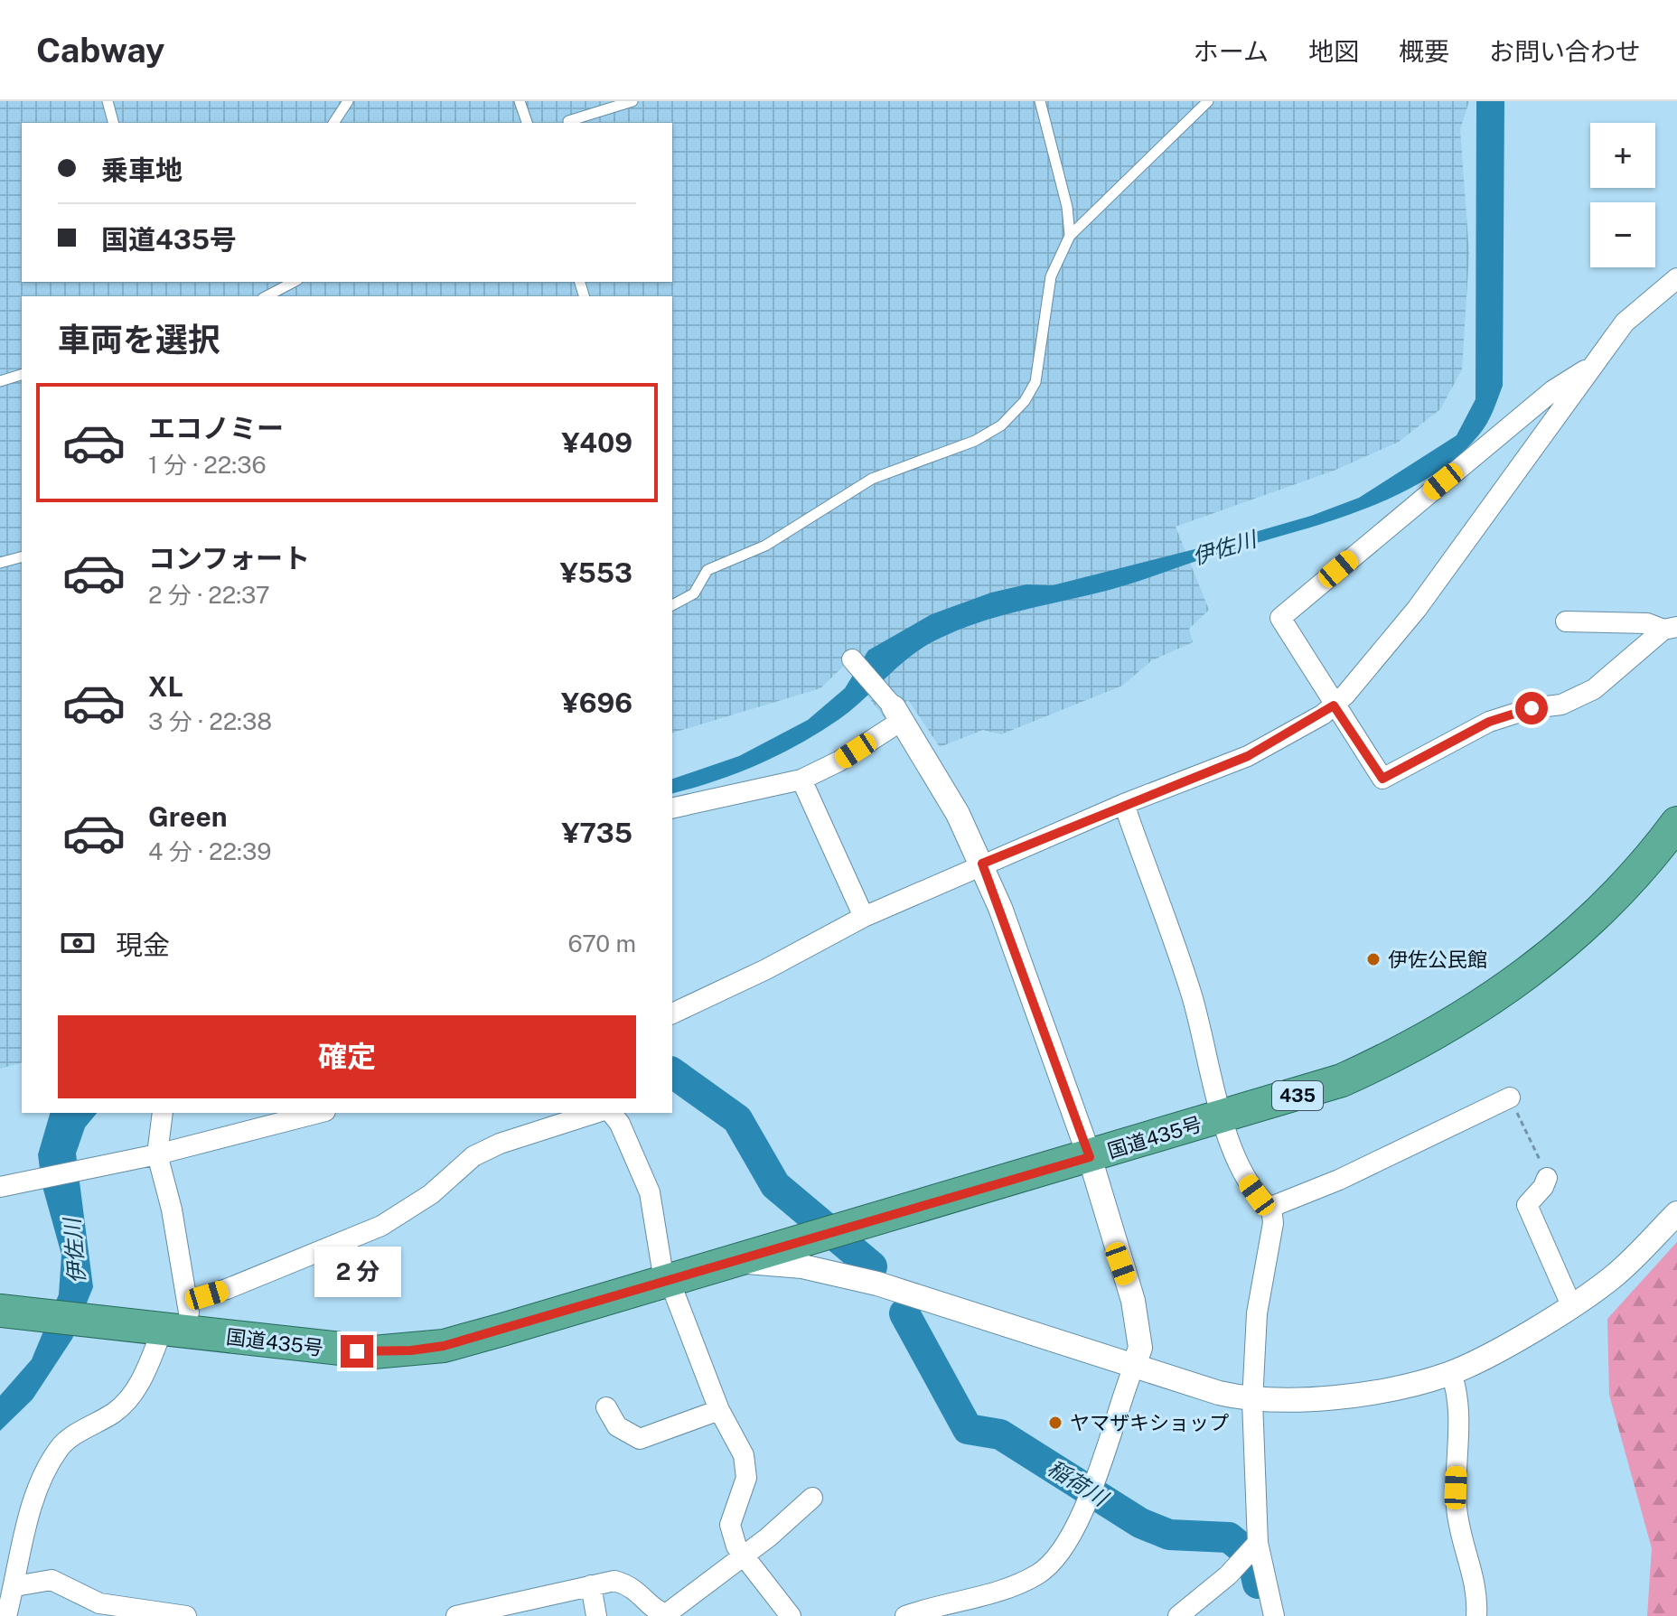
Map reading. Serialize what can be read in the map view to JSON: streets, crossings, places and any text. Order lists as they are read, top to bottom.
{
  "streets": {
    "highway": ["435", "国道435号"]
  },
  "water": ["伊佐川", "稲荷川"],
  "places": ["伊佐公民館", "ヤマザキショップ"],
  "page": {
    "header": "Cabway",
    "nav": [
      "ホーム",
      "地図",
      "概要",
      "お問い合わせ"
    ],
    "map_buttons": ["+", "−"],
    "banner": ["乗車地", "国道435号"],
    "heading": "車両を選択",
    "list": [
      {
        "name": "エコノミー",
        "note": "1 分 · 22:36",
        "value": "¥409"
      },
      {
        "name": "コンフォート",
        "note": "2 分 · 22:37",
        "value": "¥553"
      },
      {
        "name": "XL",
        "note": "3 分 · 22:38",
        "value": "¥696"
      },
      {
        "name": "Green",
        "note": "4 分 · 22:39",
        "value": "¥735"
      }
    ],
    "pay": ["現金", "670 m"],
    "buttons": "確定",
    "bubble": "2 分"
  }
}
